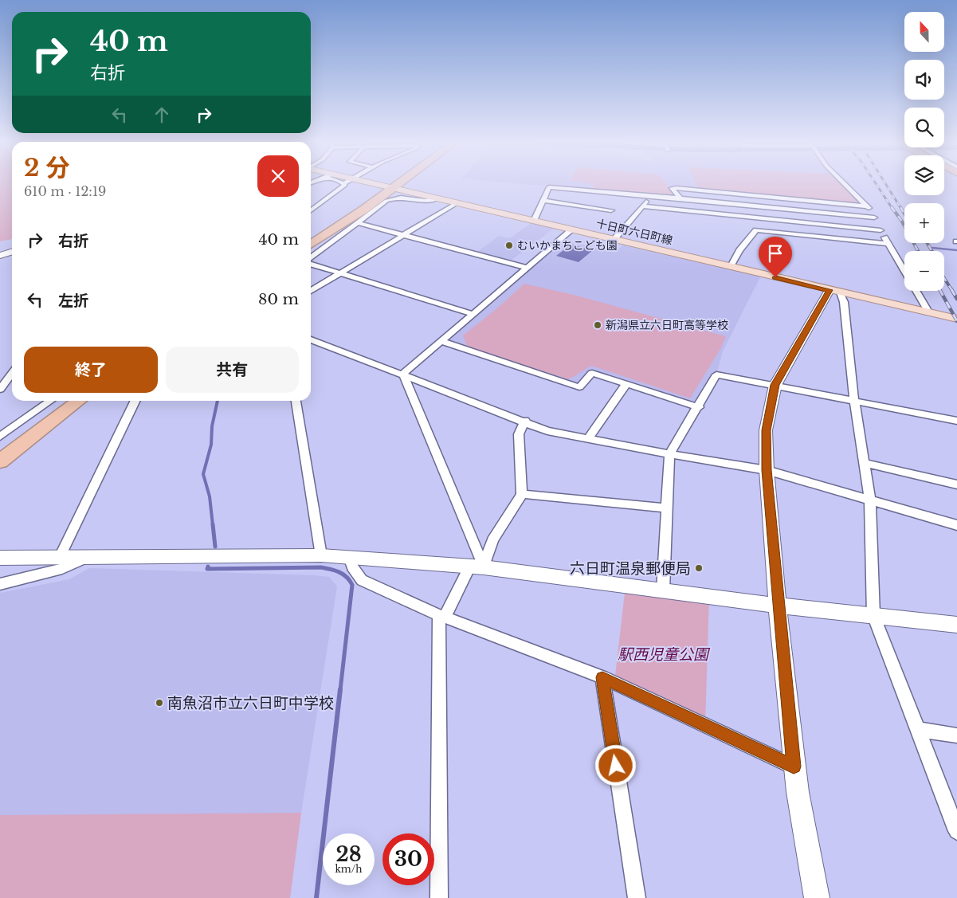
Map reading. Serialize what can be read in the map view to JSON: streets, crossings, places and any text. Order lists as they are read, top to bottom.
{
  "streets": {
    "main road": ["十日町六日町線"]
  },
  "parks": ["駅西児童公園"],
  "places": [
    "むいかまちこども園",
    "新潟県立六日町高等学校",
    "六日町温泉郵便局",
    "南魚沼市立六日町中学校"
  ],
  "north": "top",
  "page": {
    "map_buttons": ["+", "−"],
    "turn": ["40 m", "右折"],
    "heading": ["2 分", "610 m · 12:19"],
    "list": [
      {
        "name": "右折",
        "value": "40 m"
      },
      {
        "name": "左折",
        "value": "80 m"
      }
    ],
    "buttons": ["終了", "共有"],
    "speed": "28 km/h",
    "limit": "30"
  }
}
